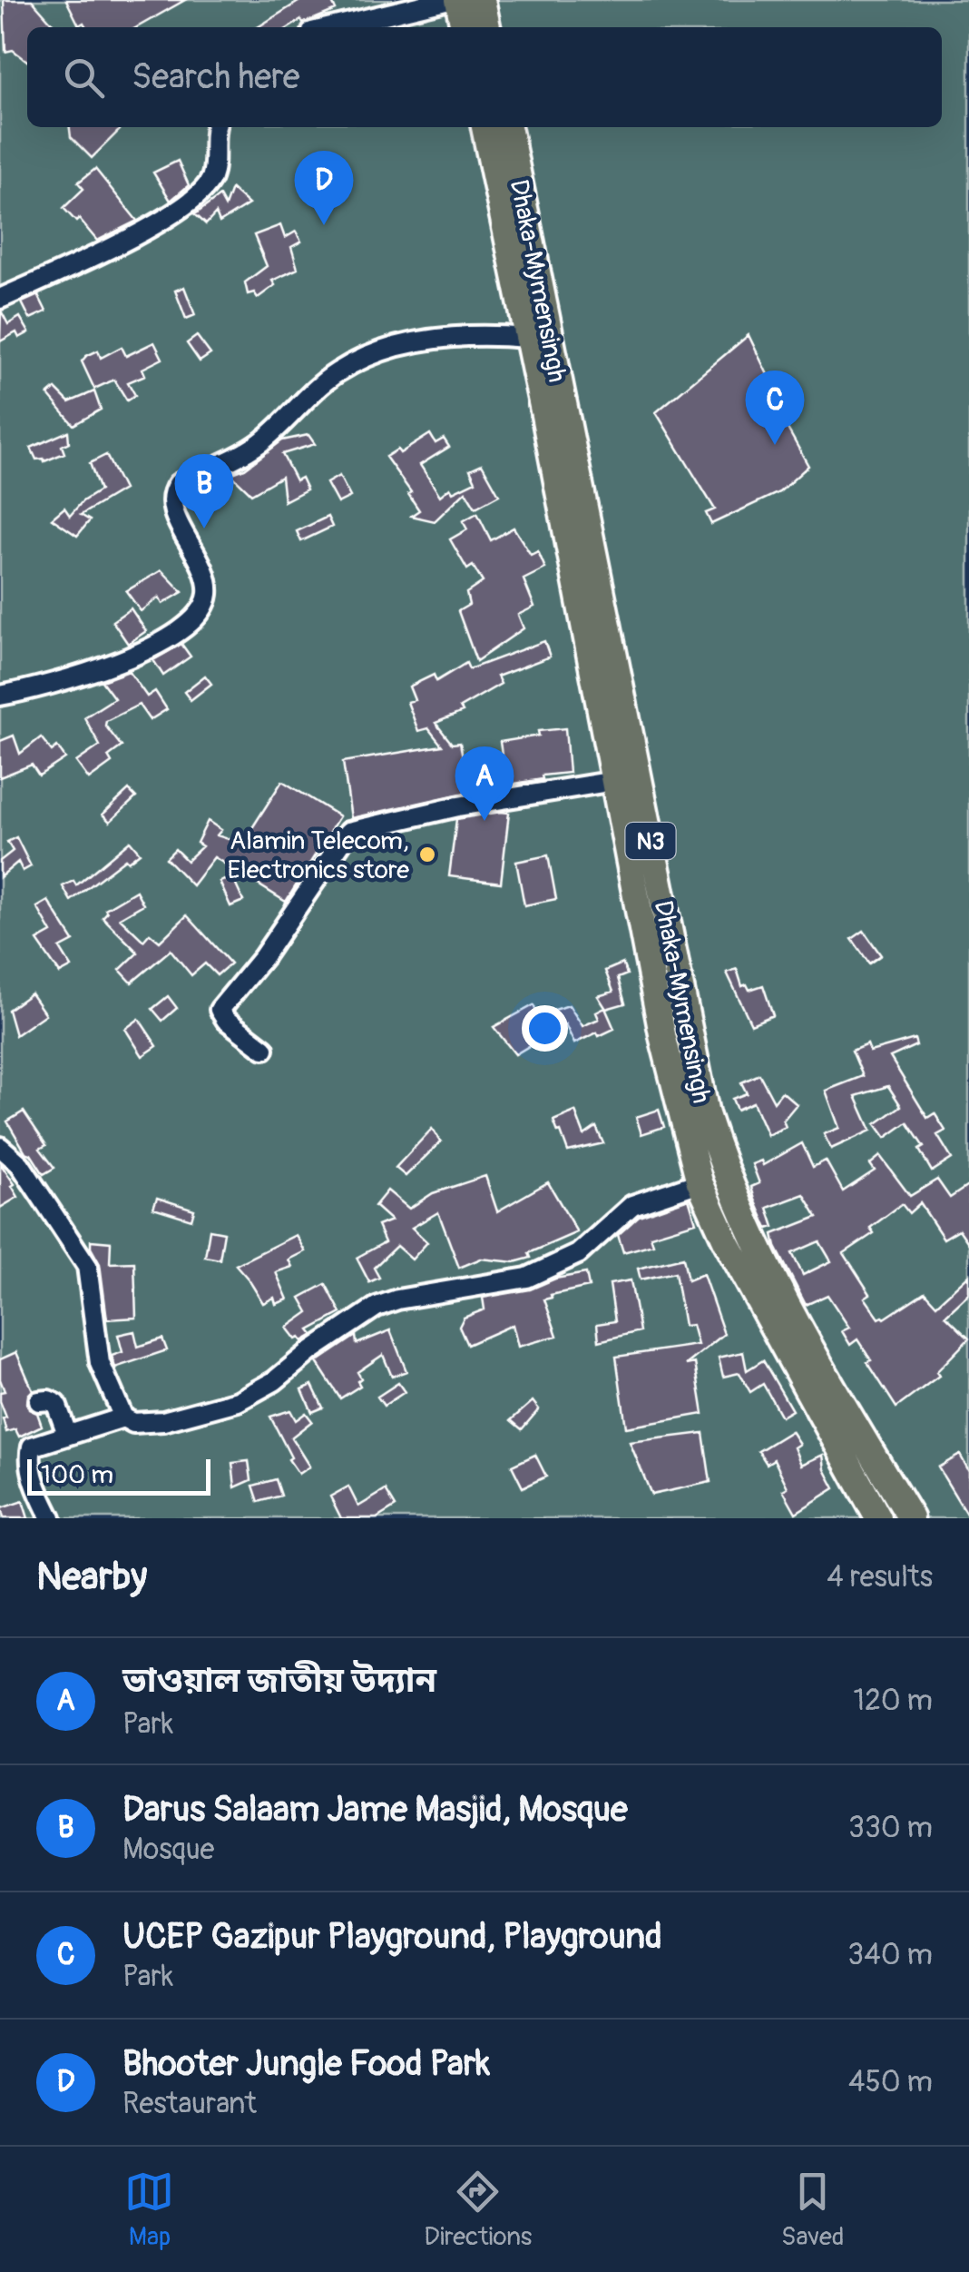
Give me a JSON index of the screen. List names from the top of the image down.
{
  "streets": {
    "highway": ["Dhaka-Mymensingh", "N3"]
  },
  "places": ["Alamin Telecom, Electronics store"],
  "scale_bar": "100 m",
  "page": {
    "search": "Search here",
    "pins": [
      "D",
      "C",
      "B",
      "A"
    ],
    "scale": "100 m",
    "heading": ["Nearby", "4 results"],
    "list": [
      {
        "mark": "A",
        "name": "ভাওয়াল জাতীয় উদ্যান",
        "note": "Park",
        "value": "120 m"
      },
      {
        "mark": "B",
        "name": "Darus Salaam Jame Masjid, Mosque",
        "note": "Mosque",
        "value": "330 m"
      },
      {
        "mark": "C",
        "name": "UCEP Gazipur Playground, Playground",
        "note": "Park",
        "value": "340 m"
      },
      {
        "mark": "D",
        "name": "Bhooter Jungle Food Park",
        "note": "Restaurant",
        "value": "450 m"
      }
    ],
    "nav": ["Map", "Directions", "Saved"]
  }
}
